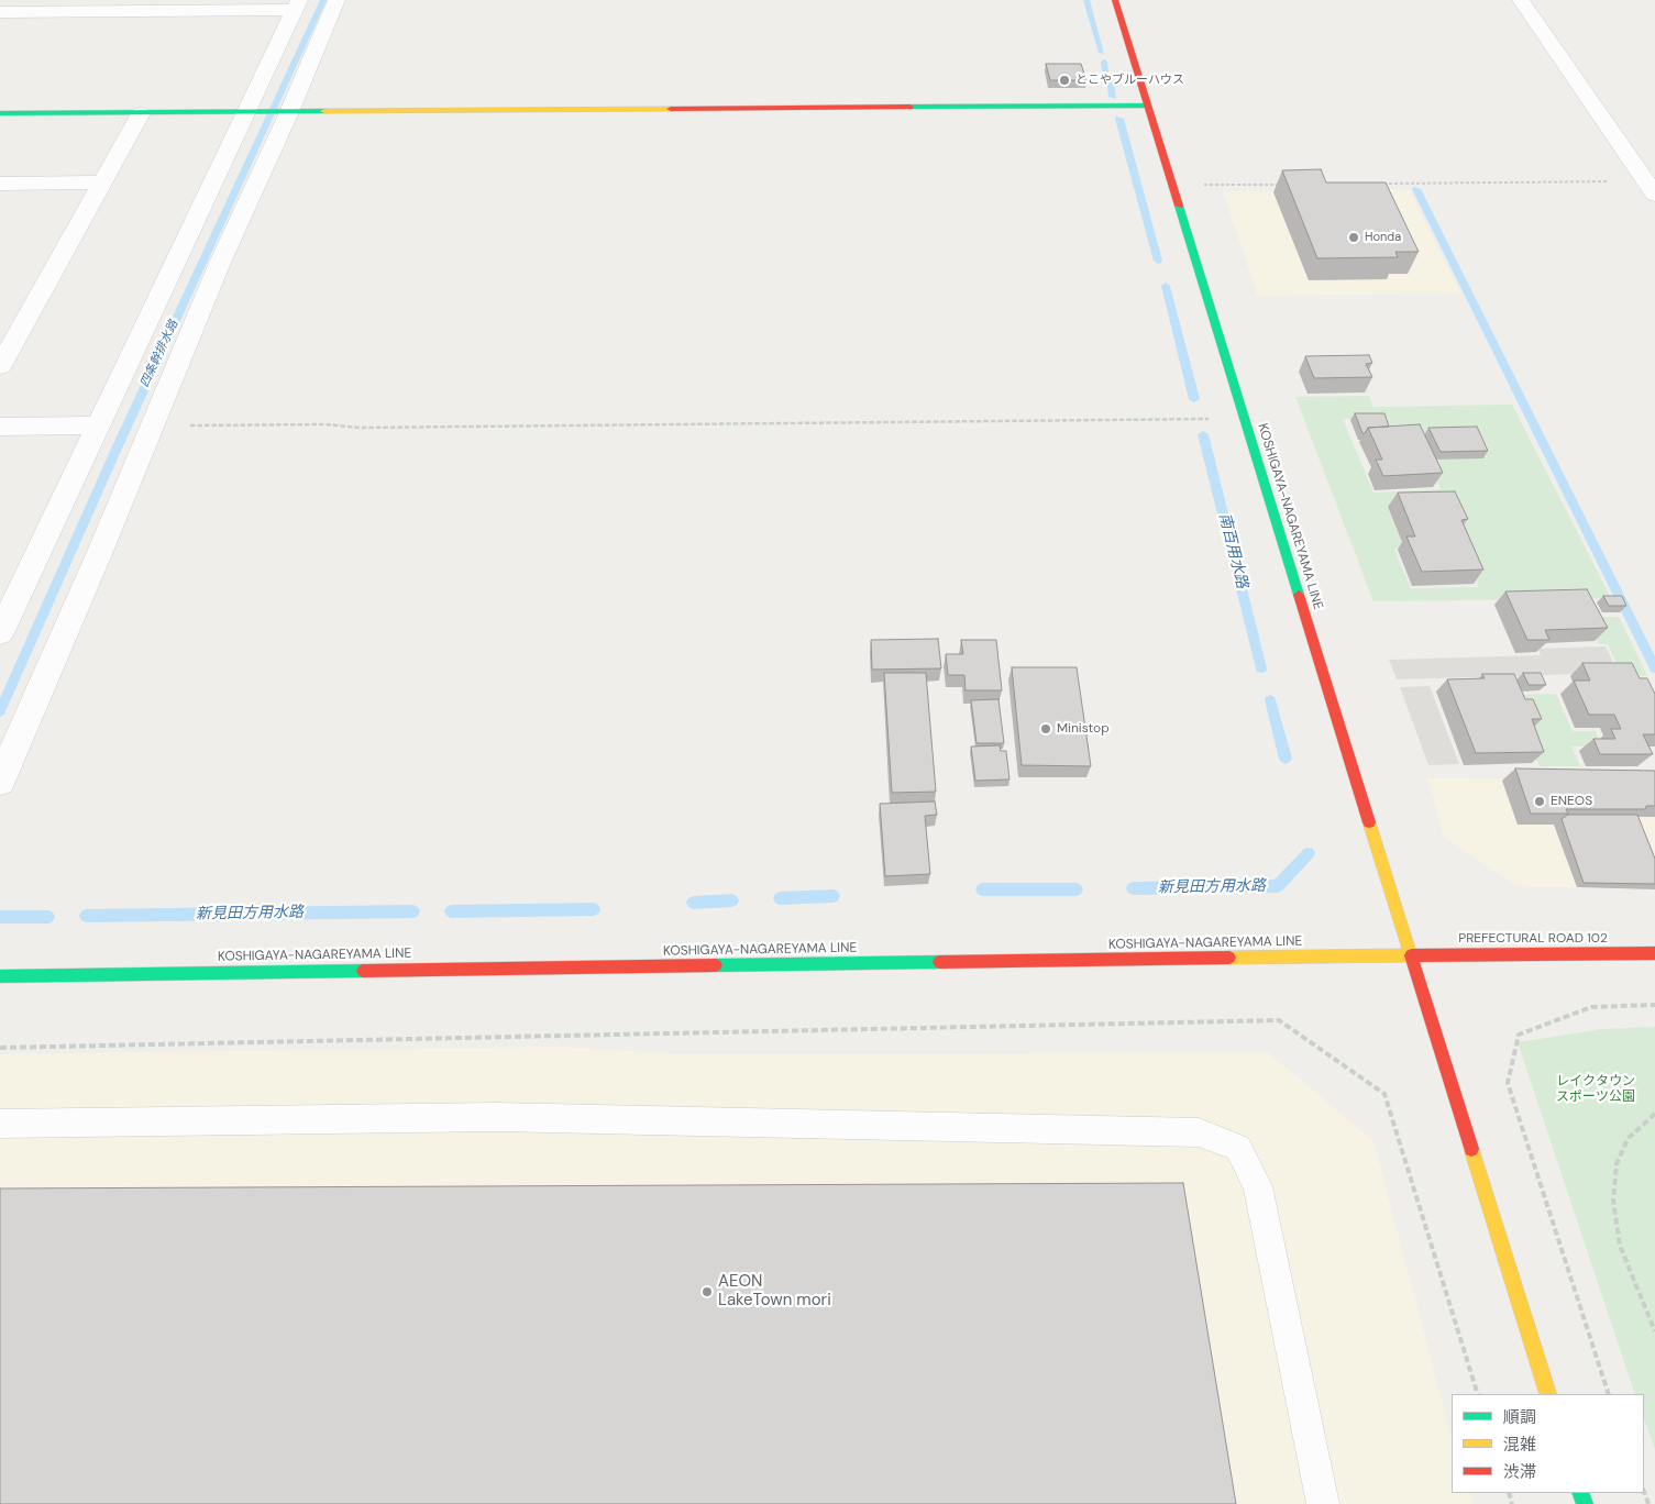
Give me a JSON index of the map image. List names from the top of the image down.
{
  "streets": {
    "main road": ["KOSHIGAYA-NAGAREYAMA LINE", "PREFECTURAL ROAD 102"]
  },
  "crossings": [
    ["KOSHIGAYA-NAGAREYAMA LINE", "PREFECTURAL ROAD 102"]
  ],
  "water": ["四条幹排水路", "南百用水路", "新見田方用水路"],
  "parks": ["レイクタウン スポーツ公園"],
  "places": [
    "とこやブルーハウス",
    "Honda",
    "Ministop",
    "ENEOS",
    "AEON LakeTown mori"
  ],
  "legend": ["順調", "混雑", "渋滞"]
}
